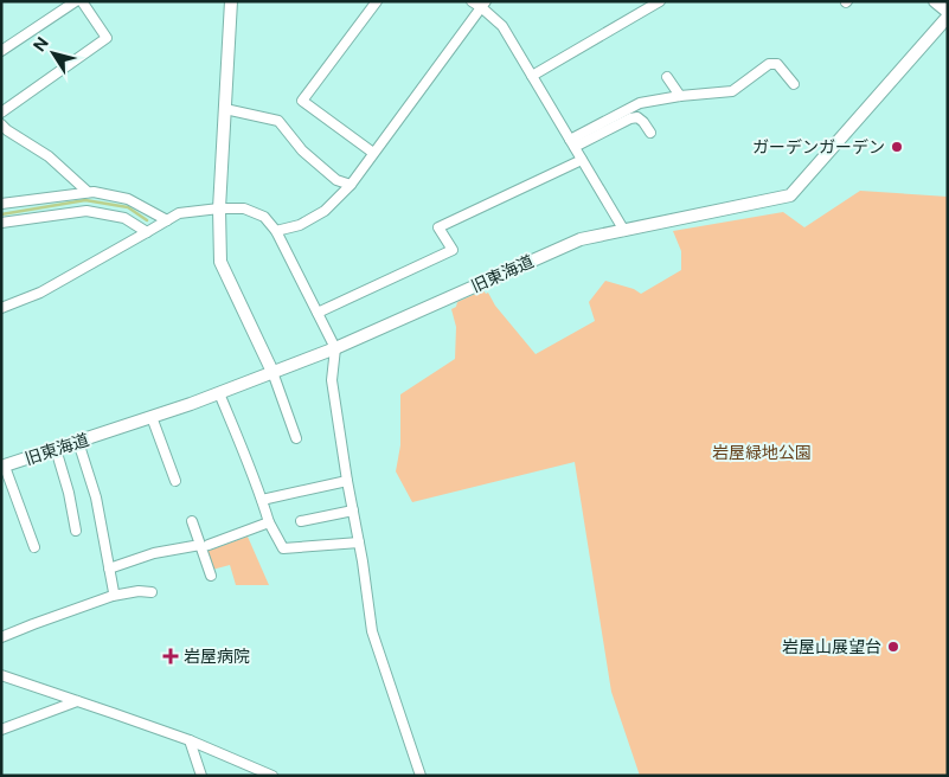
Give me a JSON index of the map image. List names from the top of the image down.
{
  "streets": {
    "street": ["旧東海道"]
  },
  "parks": ["岩屋緑地公園"],
  "places": {
    "other": ["ガーデンガーデン", "岩屋山展望台"],
    "health": ["岩屋病院"]
  },
  "north": "top left"
}
